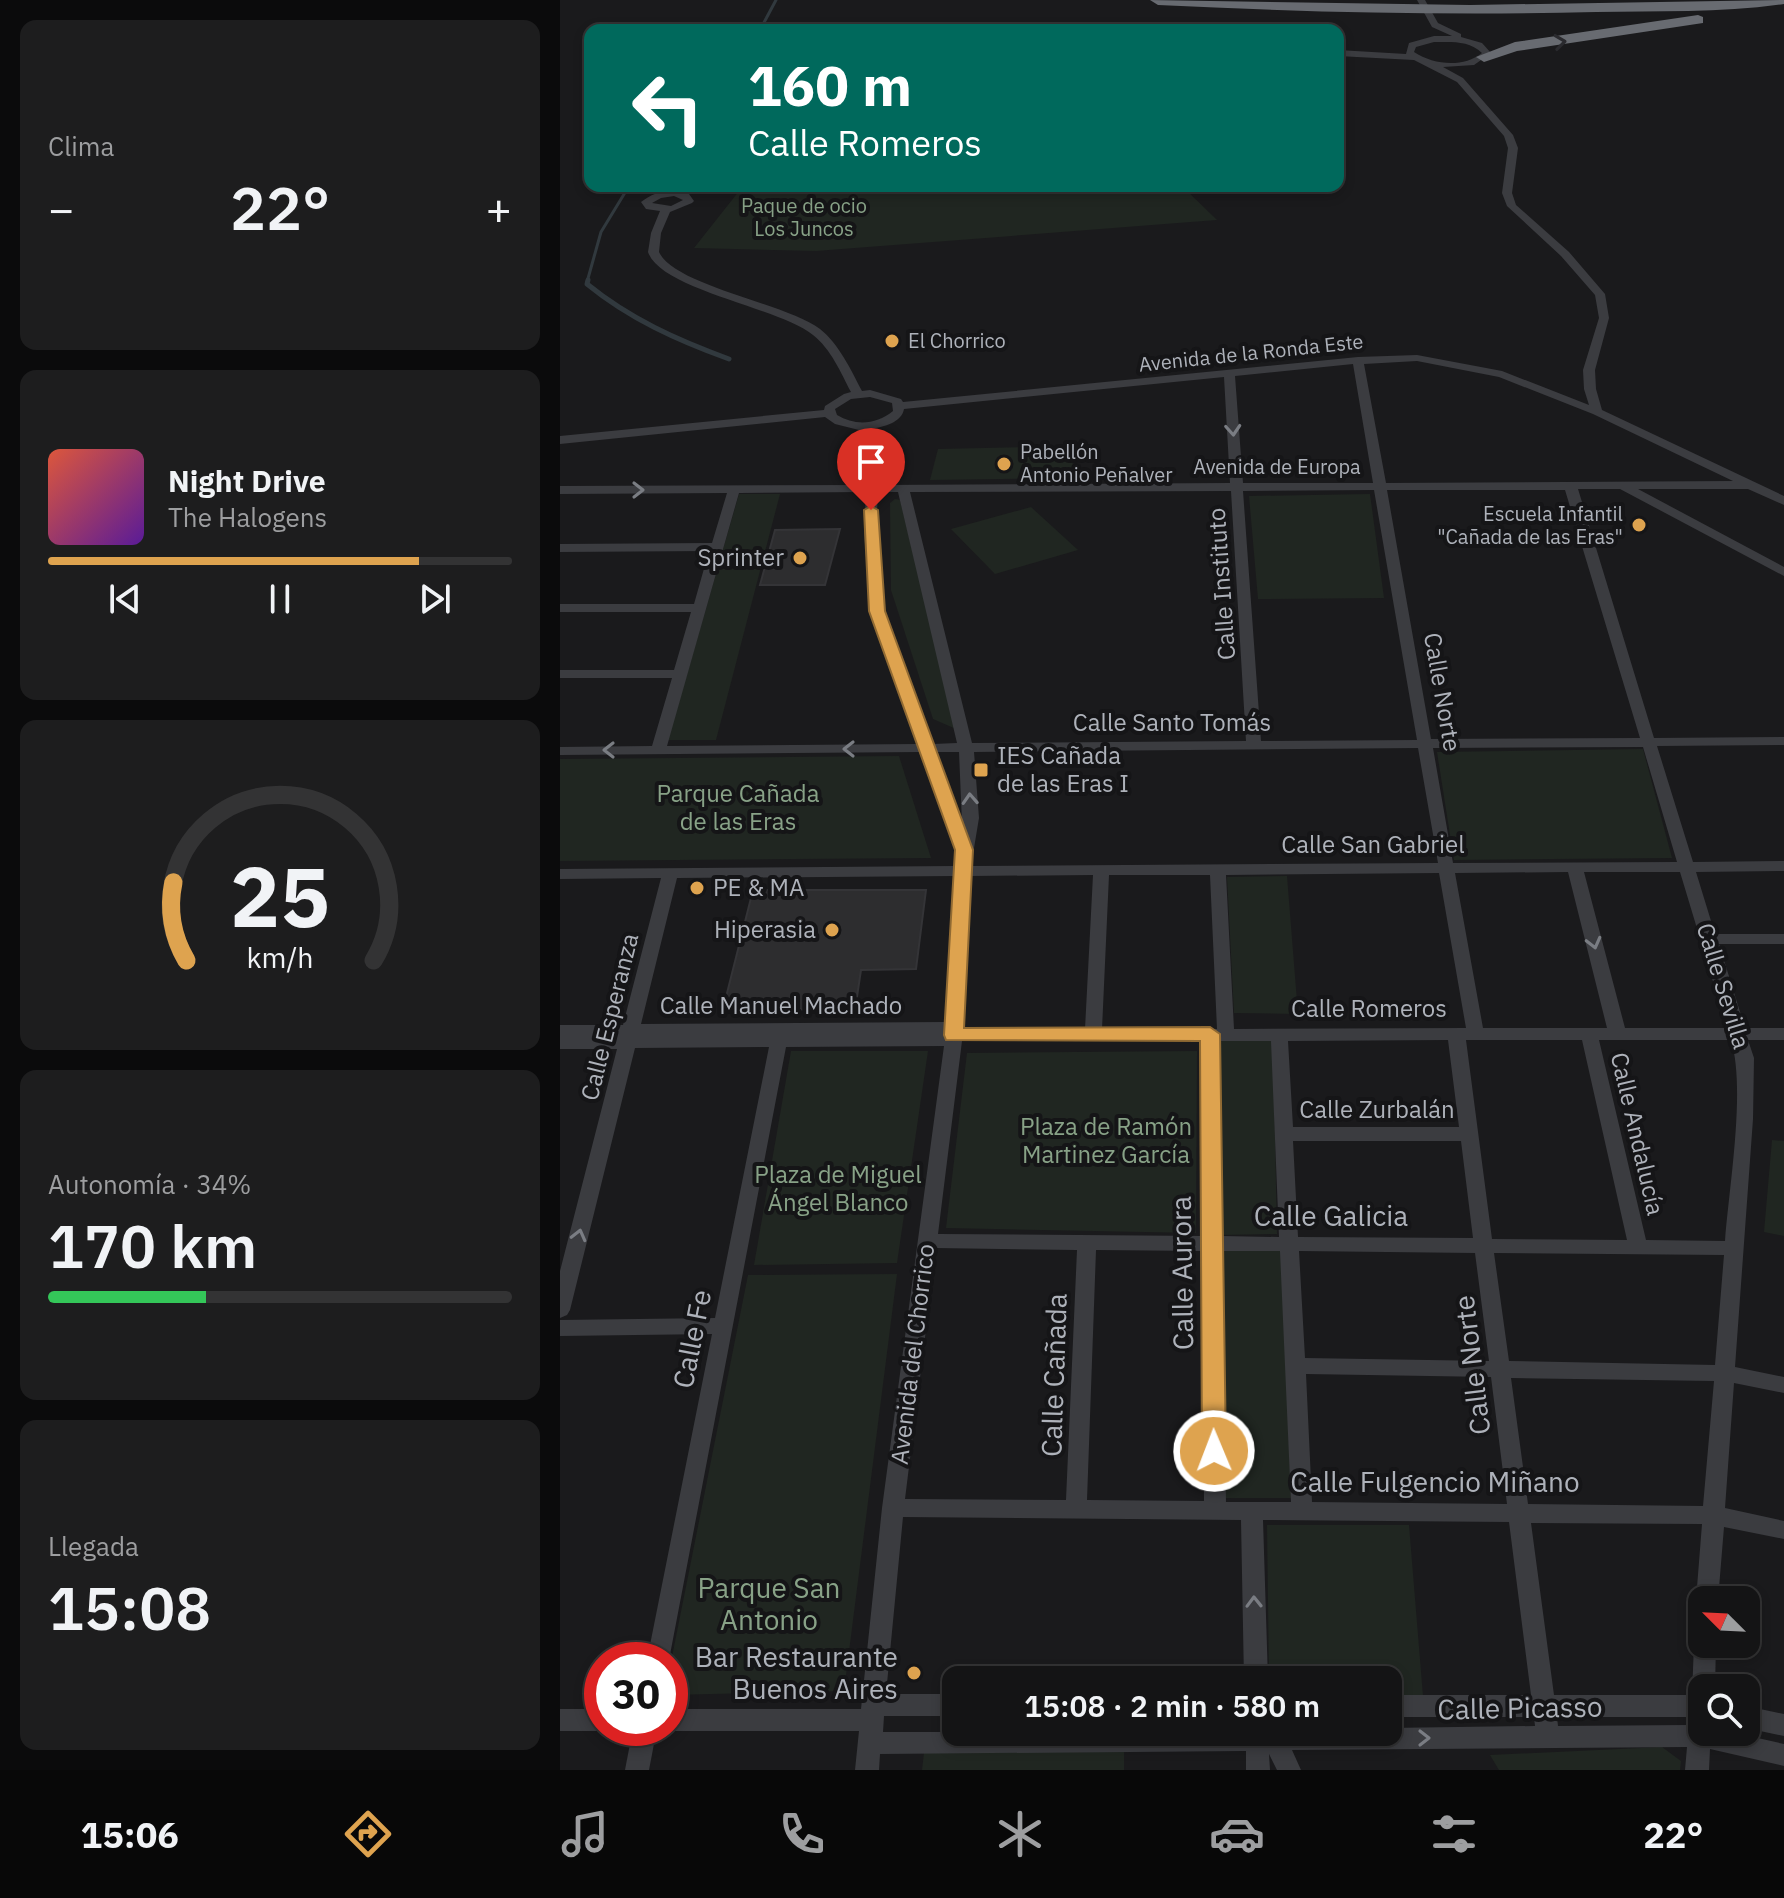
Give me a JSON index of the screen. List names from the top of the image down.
{
  "streets": {
    "street": [
      "Avenida de la Ronda Este",
      "Avenida de Europa",
      "Calle Instituto",
      "Calle Norte",
      "Calle Santo Tomás",
      "Calle San Gabriel",
      "Calle Sevilla",
      "Calle Manuel Machado",
      "Calle Romeros",
      "Calle Esperanza",
      "Calle Zurbalán",
      "Calle Andalucía",
      "Calle Galicia",
      "Calle Aurora",
      "Calle Fe",
      "Avenida del Chorrico",
      "Calle Cañada",
      "Calle Fulgencio Miñano",
      "Calle Picasso"
    ]
  },
  "crossings": [
    ["Avenida de la Ronda Este", "Avenida de Europa"],
    ["Avenida de la Ronda Este", "Calle Instituto"],
    ["Avenida de la Ronda Este", "Calle Norte"],
    ["Avenida de Europa", "Calle Instituto"],
    ["Avenida de Europa", "Calle Norte"],
    ["Avenida de Europa", "Calle Sevilla"],
    ["Avenida de Europa", "Avenida del Chorrico"],
    ["Calle Instituto", "Calle Santo Tomás"],
    ["Calle Norte", "Calle Santo Tomás"],
    ["Calle Norte", "Calle San Gabriel"],
    ["Calle Norte", "Calle Romeros"],
    ["Calle Norte", "Calle Zurbalán"],
    ["Calle Norte", "Calle Galicia"],
    ["Calle Norte", "Calle Fulgencio Miñano"],
    ["Calle Norte", "Calle Picasso"],
    ["Calle Santo Tomás", "Calle Sevilla"],
    ["Calle Santo Tomás", "Avenida del Chorrico"],
    ["Calle San Gabriel", "Calle Sevilla"],
    ["Calle San Gabriel", "Calle Esperanza"],
    ["Calle San Gabriel", "Calle Aurora"],
    ["Calle San Gabriel", "Avenida del Chorrico"],
    ["Calle Sevilla", "Calle Romeros"],
    ["Calle Sevilla", "Calle Galicia"],
    ["Calle Sevilla", "Calle Fulgencio Miñano"],
    ["Calle Manuel Machado", "Calle Romeros"],
    ["Calle Manuel Machado", "Calle Esperanza"],
    ["Calle Manuel Machado", "Calle Fe"],
    ["Calle Manuel Machado", "Avenida del Chorrico"],
    ["Calle Romeros", "Calle Andalucía"],
    ["Calle Romeros", "Calle Aurora"],
    ["Calle Romeros", "Avenida del Chorrico"],
    ["Calle Andalucía", "Calle Galicia"],
    ["Calle Galicia", "Calle Aurora"],
    ["Calle Galicia", "Avenida del Chorrico"],
    ["Calle Galicia", "Calle Cañada"],
    ["Calle Aurora", "Calle Fulgencio Miñano"],
    ["Avenida del Chorrico", "Calle Fulgencio Miñano"],
    ["Avenida del Chorrico", "Calle Picasso"],
    ["Calle Cañada", "Calle Fulgencio Miñano"]
  ],
  "one_way": ["Calle Esperanza"],
  "parks": [
    "Paque de ocio Los Juncos",
    "Parque Cañada de las Eras",
    "Plaza de Ramón Martinez García",
    "Plaza de Miguel Ángel Blanco",
    "Parque San Antonio"
  ],
  "places": {
    "other": [
      "El Chorrico",
      "Pabellón Antonio Peñalver",
      "Escuela Infantil \"Cañada de las Eras\"",
      "Sprinter",
      "PE & MA",
      "Hiperasia",
      "Bar Restaurante Buenos Aires"
    ],
    "transit": ["IES Cañada de las Eras I"]
  },
  "north": "top left",
  "page": {
    "tile": [
      "Clima",
      ["Autonomía · 34%", "170 km"],
      ["Llegada", "15:08"]
    ],
    "turn": ["160 m", "Calle Romeros"],
    "heat": ["−", "22°", "+"],
    "song": ["Night Drive", "The Halogens"],
    "limit": "30",
    "trip": "15:08 · 2 min · 580 m",
    "tabs": ["15:06", "22°"],
    "gauge": ["25", "km/h"]
  }
}
